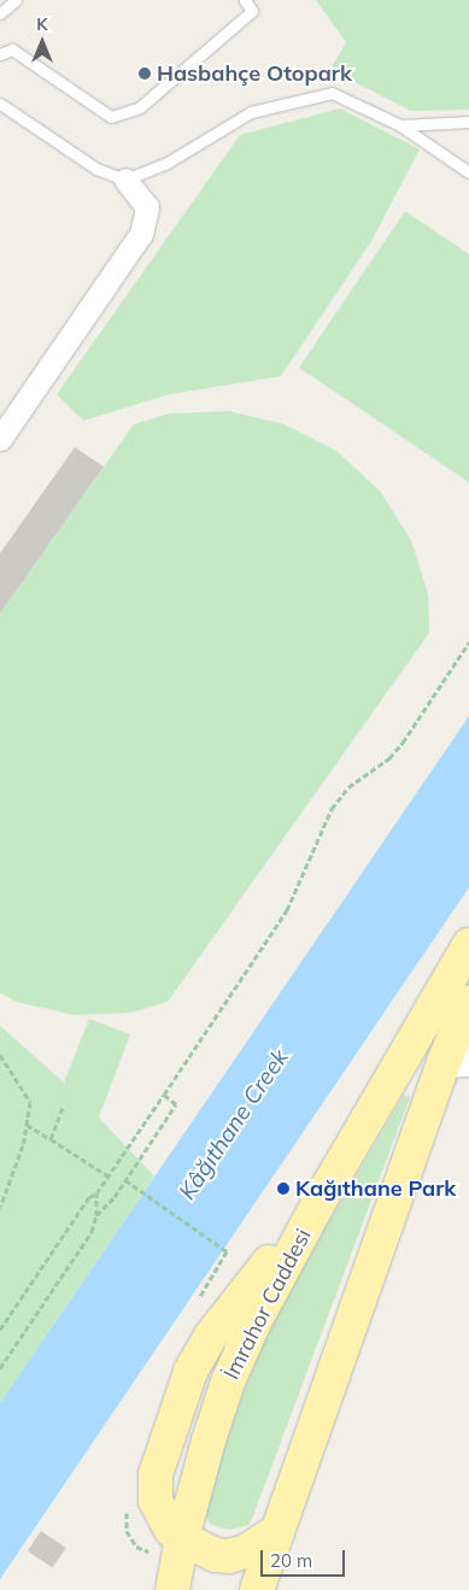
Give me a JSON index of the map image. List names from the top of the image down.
{
  "streets": {
    "main road": ["İmrahor Caddesi"]
  },
  "water": ["Kâğıthane Creek"],
  "places": ["Hasbahçe Otopark", "Kağıthane Park"],
  "scale_bar": "20 m",
  "north": "top"
}
